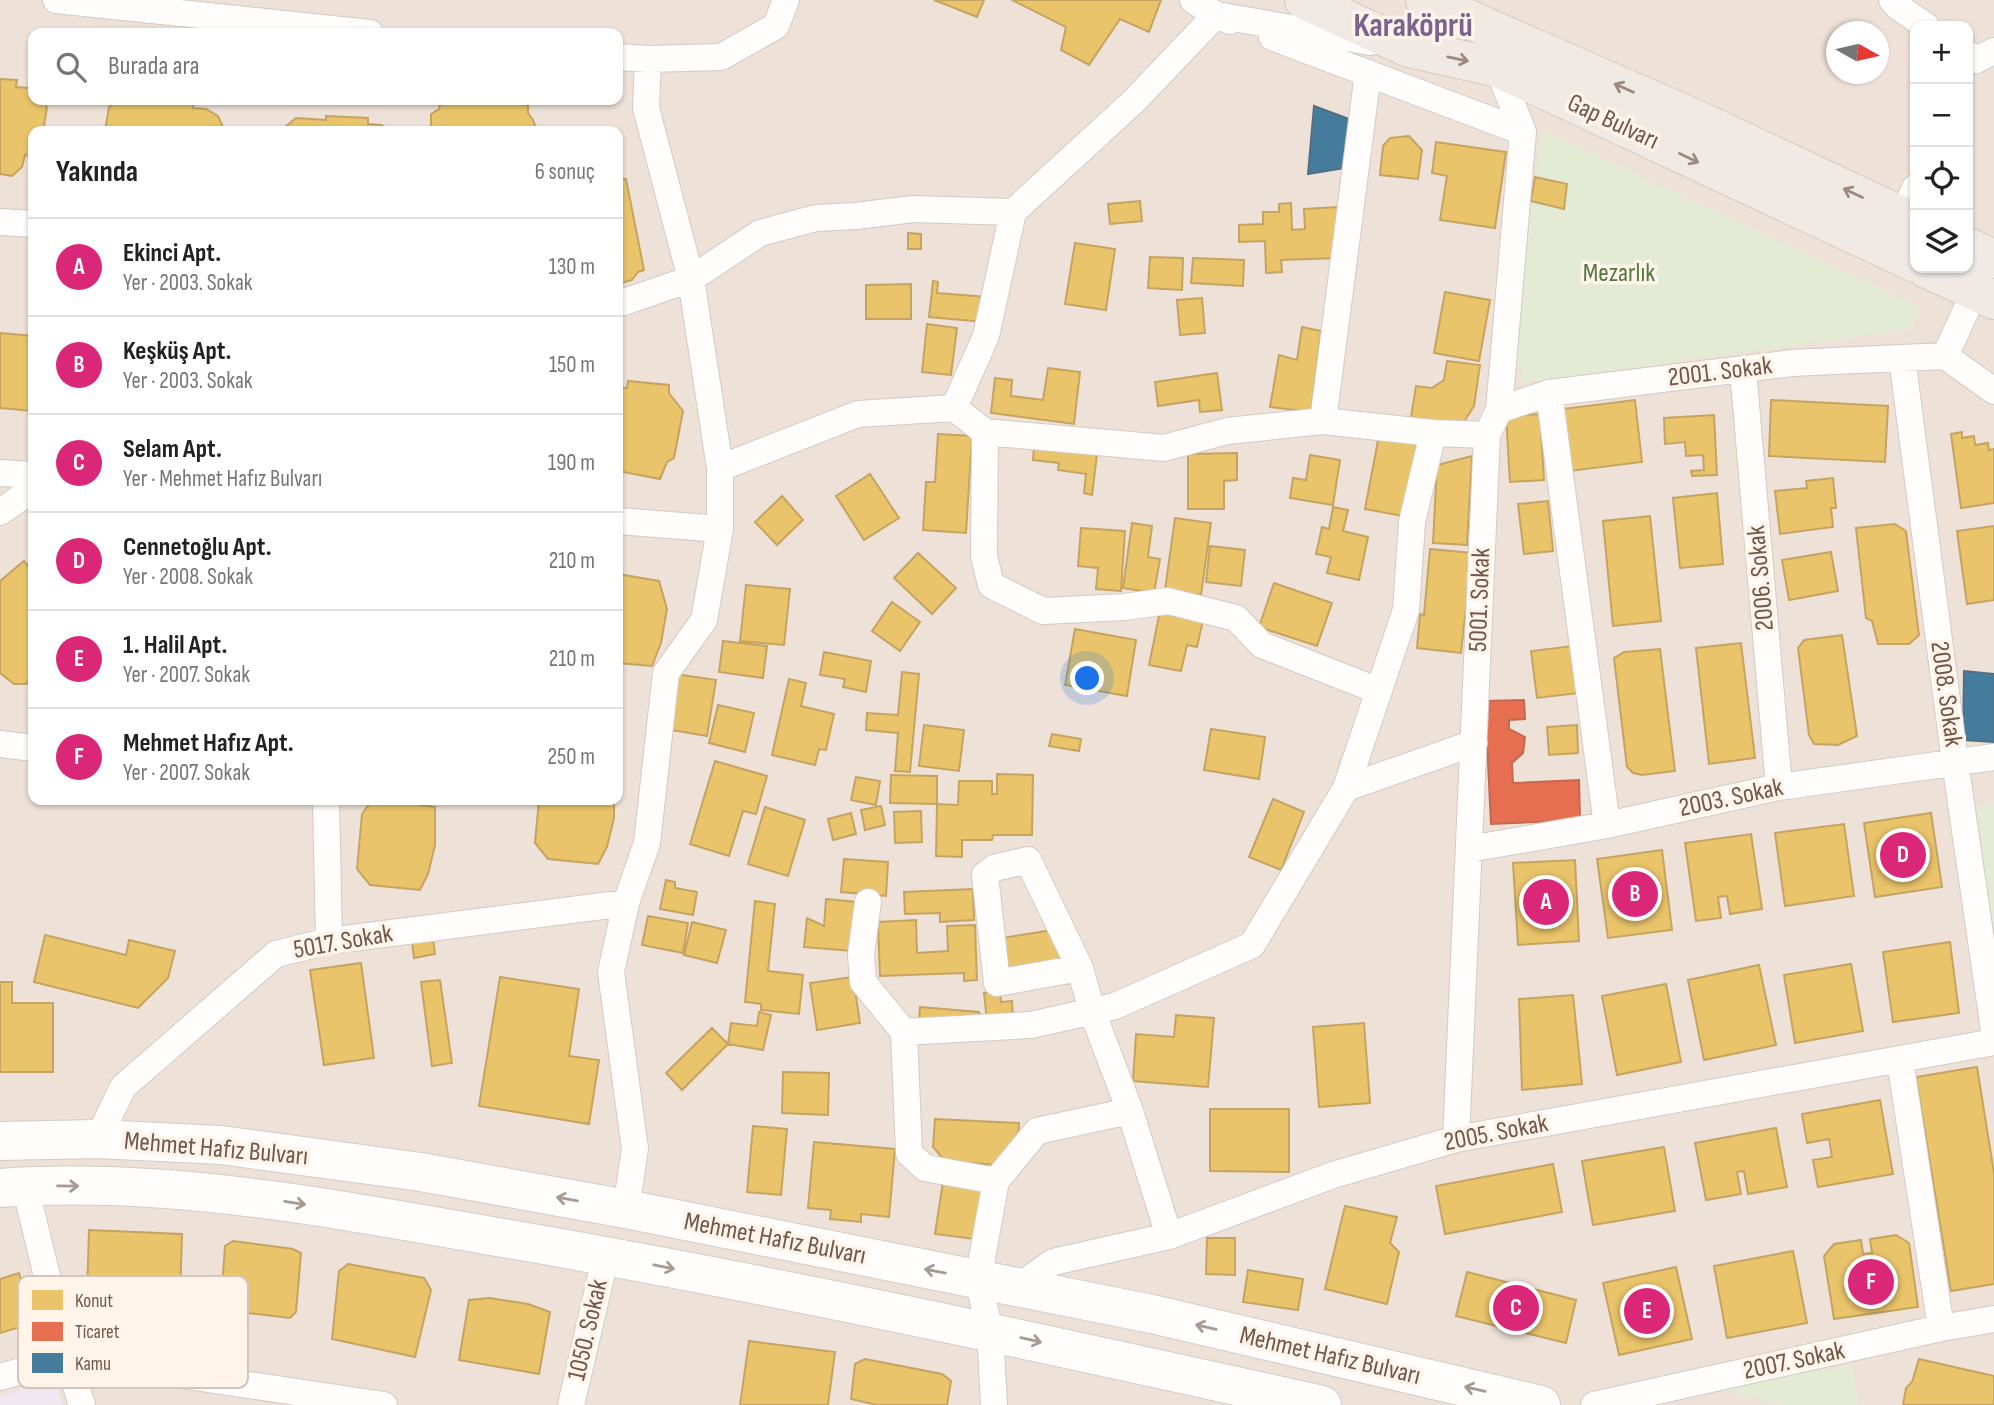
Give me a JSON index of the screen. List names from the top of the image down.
{
  "streets": {
    "highway": ["Gap Bulvarı"],
    "main road": ["Mehmet Hafız Bulvarı"],
    "street": [
      "2001. Sokak",
      "2006. Sokak",
      "5001. Sokak",
      "2008. Sokak",
      "2003. Sokak",
      "5017. Sokak",
      "2005. Sokak",
      "1050. Sokak",
      "2007. Sokak"
    ]
  },
  "crossings": [
    ["Gap Bulvarı", "5001. Sokak"],
    ["2001. Sokak", "2006. Sokak"],
    ["2001. Sokak", "5001. Sokak"],
    ["2001. Sokak", "2008. Sokak"],
    ["2006. Sokak", "2003. Sokak"],
    ["5001. Sokak", "2003. Sokak"],
    ["5001. Sokak", "2005. Sokak"],
    ["2008. Sokak", "2003. Sokak"],
    ["5017. Sokak", "Mehmet Hafız Bulvarı"],
    ["2005. Sokak", "Mehmet Hafız Bulvarı"],
    ["Mehmet Hafız Bulvarı", "1050. Sokak"]
  ],
  "districts": ["Karaköprü"],
  "parks": ["Mezarlık"],
  "legend": ["Konut", "Ticaret", "Kamu"],
  "north": "right",
  "page": {
    "map_buttons": ["+", "−"],
    "search": "Burada ara",
    "heading": ["Yakında", "6 sonuç"],
    "list": [
      {
        "mark": "A",
        "name": "Ekinci Apt.",
        "note": "Yer · 2003. Sokak",
        "value": "130 m"
      },
      {
        "mark": "B",
        "name": "Keşküş Apt.",
        "note": "Yer · 2003. Sokak",
        "value": "150 m"
      },
      {
        "mark": "C",
        "name": "Selam Apt.",
        "note": "Yer · Mehmet Hafız Bulvarı",
        "value": "190 m"
      },
      {
        "mark": "D",
        "name": "Cennetoğlu Apt.",
        "note": "Yer · 2008. Sokak",
        "value": "210 m"
      },
      {
        "mark": "E",
        "name": "1. Halil Apt.",
        "note": "Yer · 2007. Sokak",
        "value": "210 m"
      },
      {
        "mark": "F",
        "name": "Mehmet Hafız Apt.",
        "note": "Yer · 2007. Sokak",
        "value": "250 m"
      }
    ],
    "pins": [
      "D",
      "B",
      "A",
      "F",
      "C",
      "E"
    ]
  }
}
